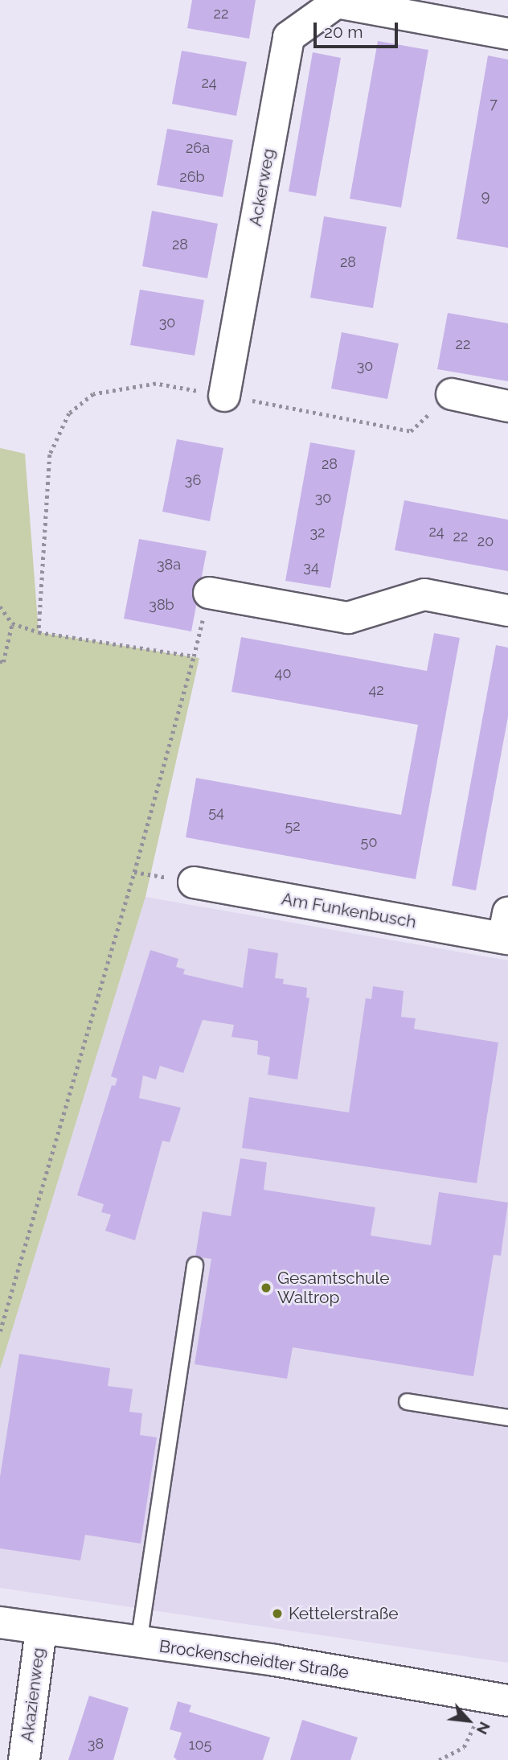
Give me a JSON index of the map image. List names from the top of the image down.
{
  "streets": {
    "street": [
      "Ackerweg",
      "Am Funkenbusch",
      "Brockenscheidter Straße",
      "Akazienweg"
    ]
  },
  "crossings": [
    ["Brockenscheidter Straße", "Akazienweg"]
  ],
  "places": ["Gesamtschule Waltrop", "Kettelerstraße"],
  "house_numbers": [
    "22",
    "24",
    "7",
    "26a",
    "26b",
    "9",
    "28",
    "28",
    "30",
    "22",
    "30",
    "28",
    "36",
    "30",
    "24",
    "32",
    "22",
    "20",
    "38a",
    "34",
    "38b",
    "40",
    "42",
    "54",
    "52",
    "50",
    "38",
    "105"
  ],
  "scale_bar": "20 m",
  "north": "bottom right"
}
